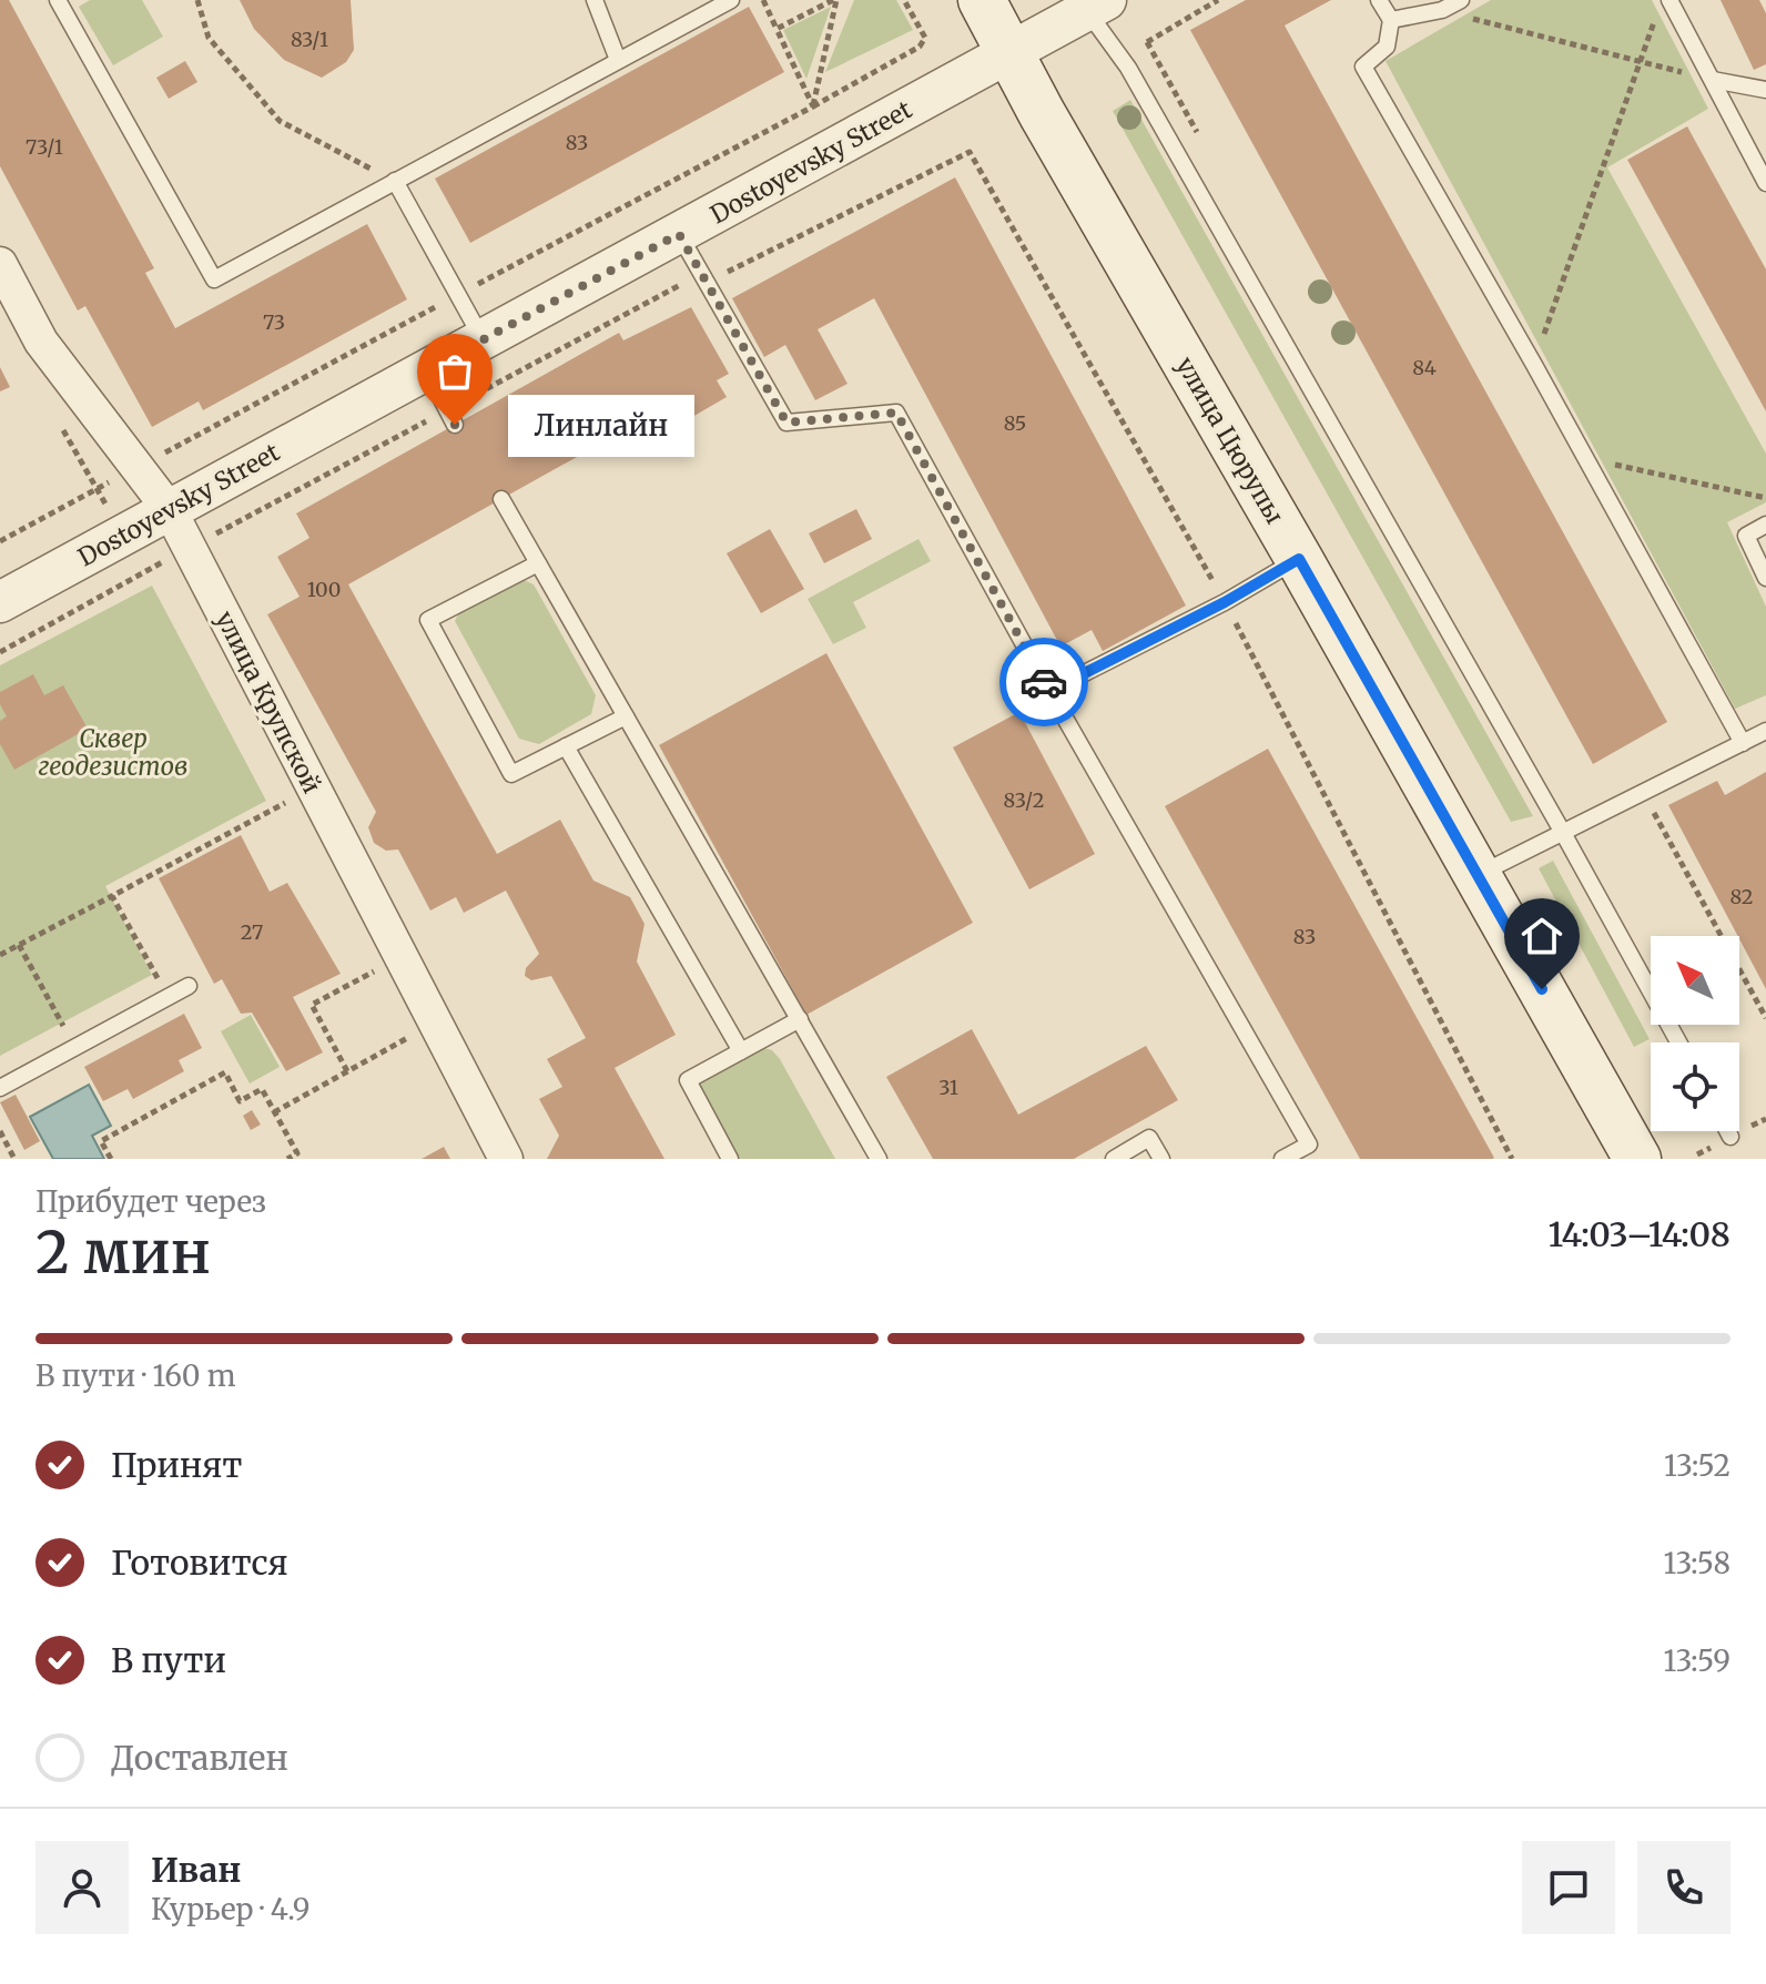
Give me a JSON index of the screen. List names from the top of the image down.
{
  "streets": {
    "main road": ["улица Цюрупы"],
    "street": ["Dostoyevsky Street", "улица Крупской"]
  },
  "crossings": [
    ["Dostoyevsky Street", "улица Цюрупы"],
    ["Dostoyevsky Street", "улица Крупской"]
  ],
  "parks": ["Сквер геодезистов"],
  "places": ["Линлайн"],
  "house_numbers": [
    "83/1",
    "83",
    "73/1",
    "73",
    "84",
    "85",
    "100",
    "83/2",
    "82",
    "27",
    "83",
    "31"
  ],
  "north": "top left",
  "page": {
    "bubble": "Линлайн",
    "heading": ["2 мин", "Прибудет через", "14:03–14:08"],
    "panel": ["Иван", "Курьер · 4.9"],
    "bar": "В пути · 160 m",
    "list": [
      ["Принят", "13:52"],
      ["Готовится", "13:58"],
      ["В пути", "13:59"],
      "Доставлен"
    ]
  }
}
